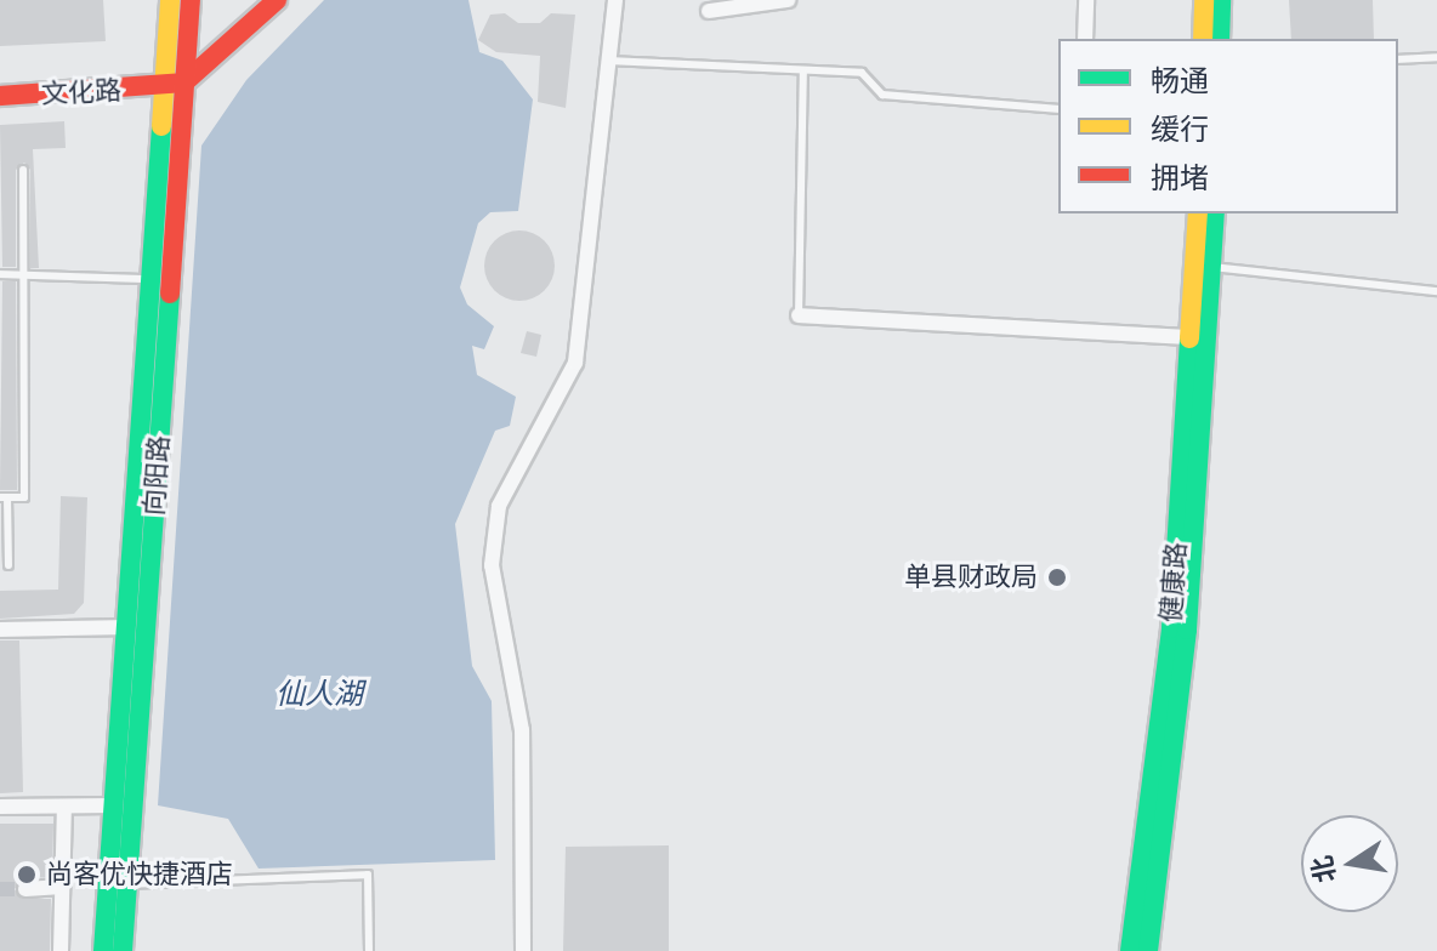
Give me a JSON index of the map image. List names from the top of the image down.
{
  "streets": {
    "main road": ["文化路", "向阳路", "健康路"]
  },
  "crossings": [
    ["文化路", "向阳路"]
  ],
  "water": ["仙人湖"],
  "places": ["单县财政局", "尚客优快捷酒店"],
  "legend": ["畅通", "缓行", "拥堵"],
  "north": "left"
}
